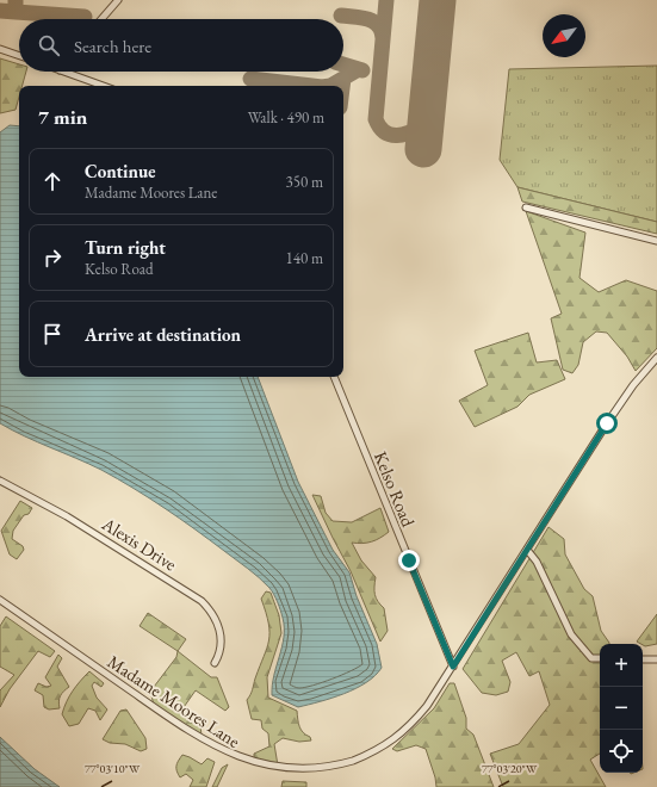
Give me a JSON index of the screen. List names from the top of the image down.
{
  "streets": {
    "street": ["Kelso Road", "Alexis Drive", "Madame Moores Lane"]
  },
  "crossings": [
    ["Kelso Road", "Madame Moores Lane"]
  ],
  "north": "bottom left",
  "page": {
    "search": "Search here",
    "heading": ["7 min", "Walk · 490 m"],
    "list": [
      ["Continue", "Madame Moores Lane", "350 m"],
      ["Turn right", "Kelso Road", "140 m"],
      "Arrive at destination"
    ],
    "map_buttons": ["+", "−"]
  },
  "coordinates": ["77°03'10\"W", "77°03'20\"W"]
}
